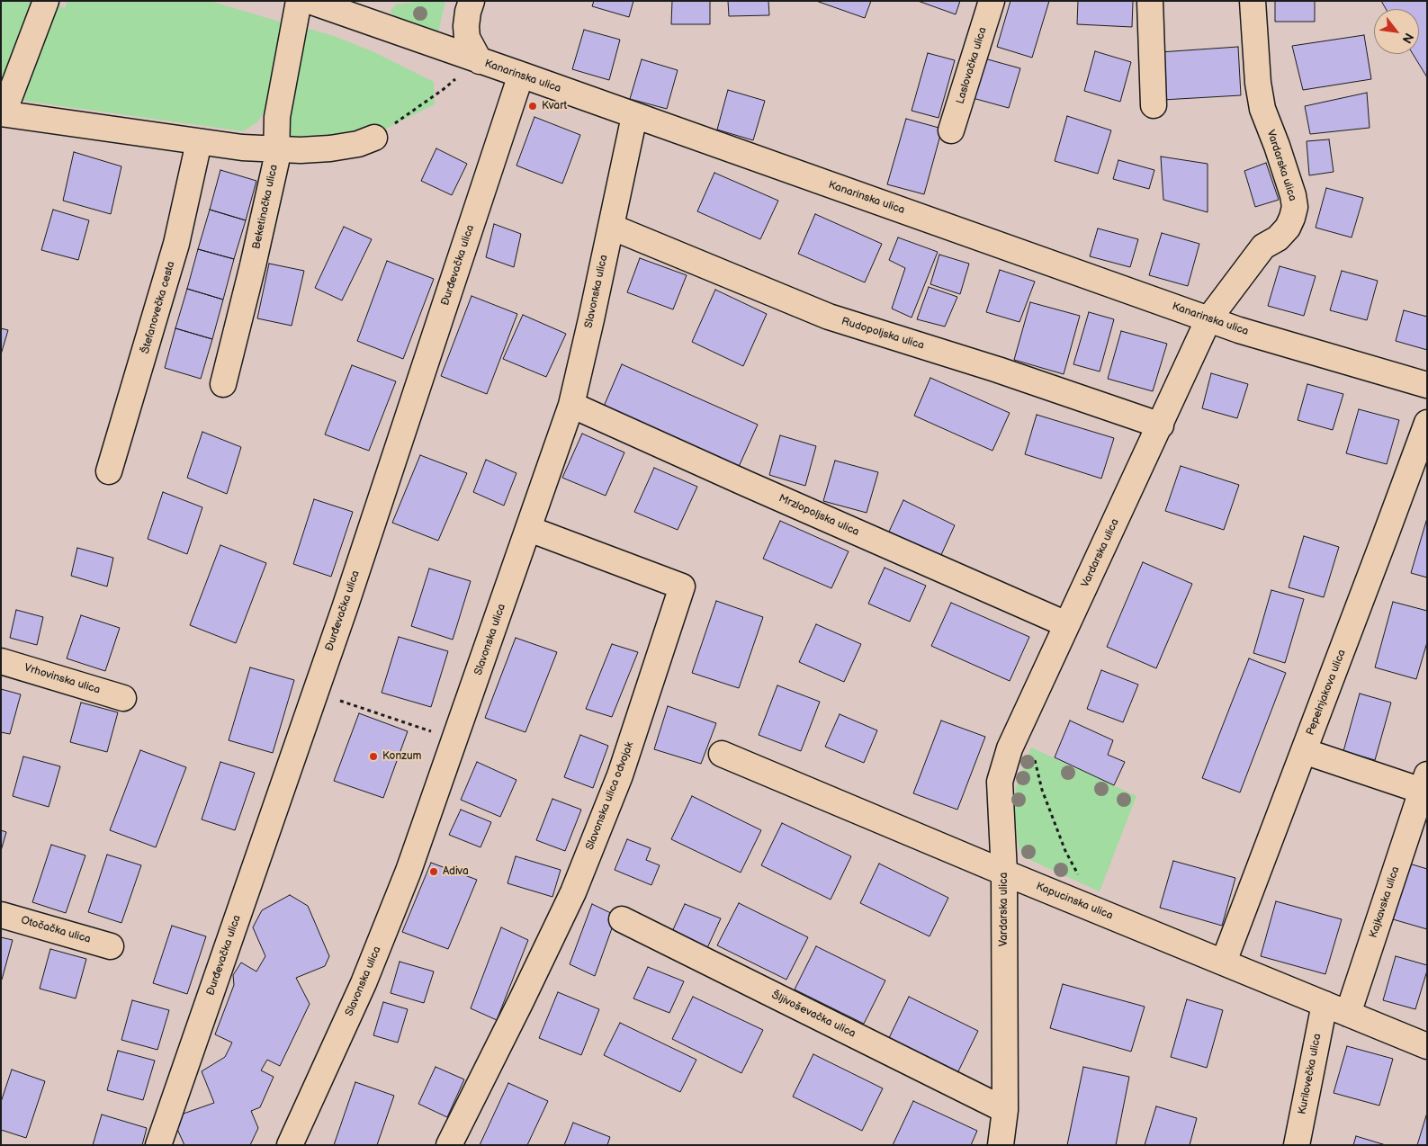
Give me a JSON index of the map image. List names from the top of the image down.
{
  "streets": {
    "street": [
      "Laslovačka ulica",
      "Kanarinska ulica",
      "Vardarska ulica",
      "Beketinačka ulica",
      "Đurđevačka ulica",
      "Slavonska ulica",
      "Štefanovečka cesta",
      "Rudopoljska ulica",
      "Mrzlopoljska ulica",
      "Vrhovinska ulica",
      "Pepelnjakova ulica",
      "Slavonska ulica odvojak",
      "Kapucinska ulica",
      "Kajkavska ulica",
      "Otočačka ulica",
      "Šljivoševačka ulica",
      "Kurilovečka ulica"
    ]
  },
  "crossings": [
    ["Kanarinska ulica", "Vardarska ulica"],
    ["Kanarinska ulica", "Đurđevačka ulica"],
    ["Kanarinska ulica", "Slavonska ulica"],
    ["Vardarska ulica", "Rudopoljska ulica"],
    ["Vardarska ulica", "Mrzlopoljska ulica"],
    ["Vardarska ulica", "Kapucinska ulica"],
    ["Vardarska ulica", "Šljivoševačka ulica"],
    ["Slavonska ulica", "Rudopoljska ulica"],
    ["Slavonska ulica", "Mrzlopoljska ulica"],
    ["Slavonska ulica", "Slavonska ulica odvojak"],
    ["Pepelnjakova ulica", "Kapucinska ulica"],
    ["Pepelnjakova ulica", "Kajkavska ulica"],
    ["Kapucinska ulica", "Kajkavska ulica"],
    ["Kapucinska ulica", "Kurilovečka ulica"]
  ],
  "places": ["Kvart", "Konzum", "Adiva"],
  "north": "bottom right"
}
